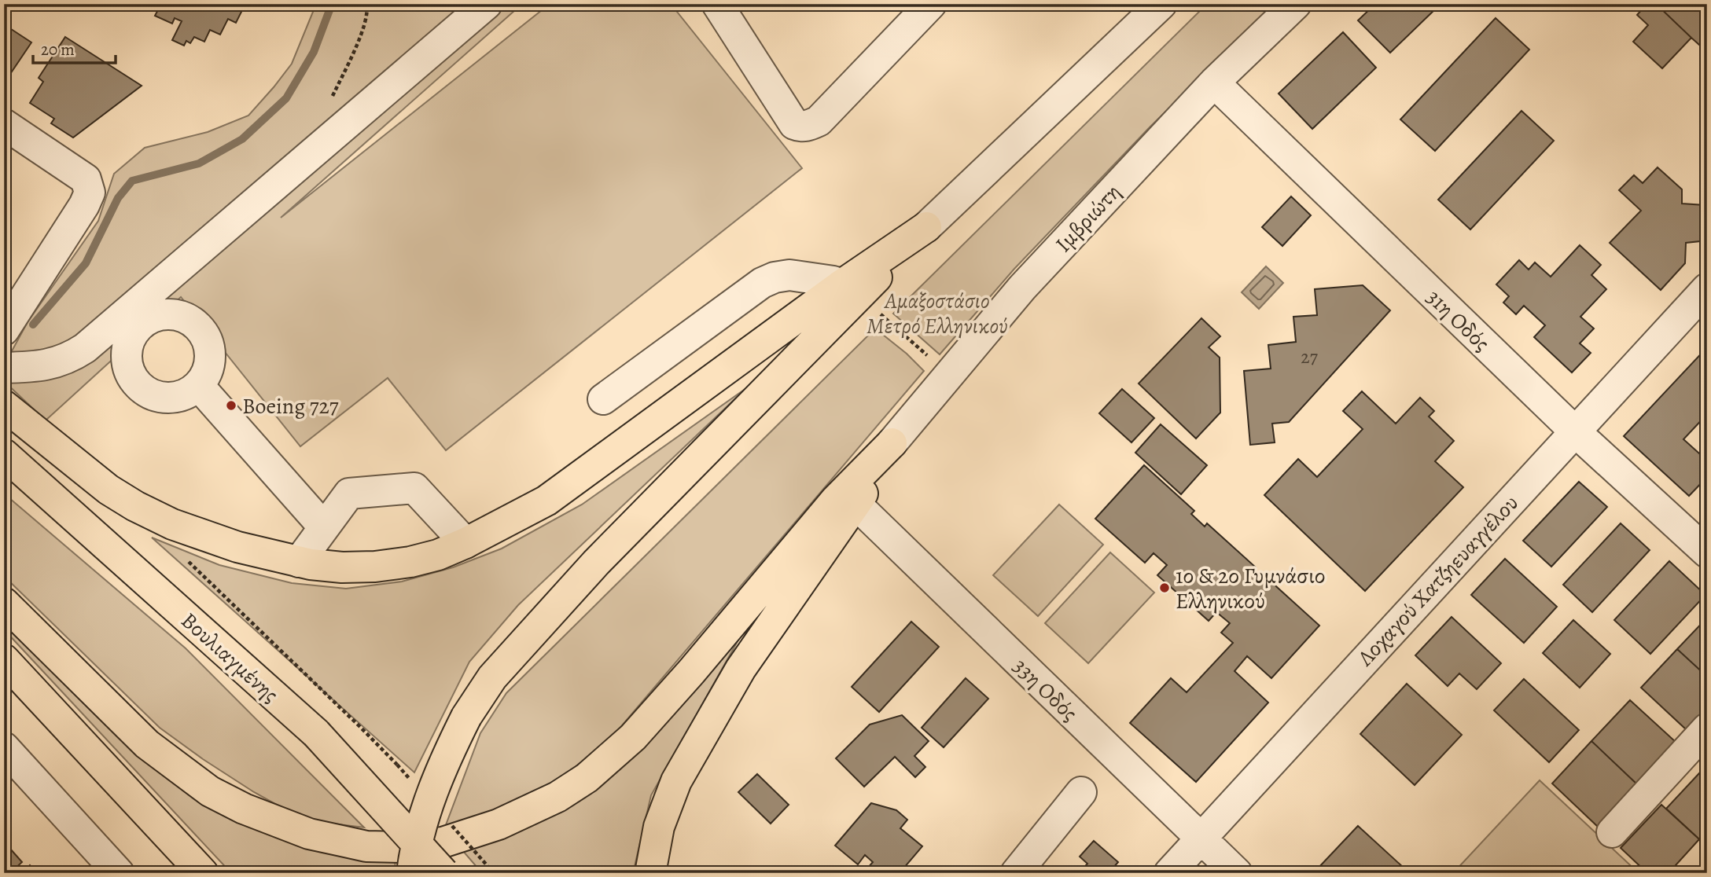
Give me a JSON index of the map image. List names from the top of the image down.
{
  "streets": {
    "main road": ["Βουλιαγμένης"],
    "street": [
      "Ιμβριώτη",
      "31η Οδός",
      "Λοχαγού Χατζηευαγγέλου",
      "33η Οδός"
    ]
  },
  "crossings": [
    ["Ιμβριώτη", "31η Οδός"],
    ["31η Οδός", "Λοχαγού Χατζηευαγγέλου"],
    ["Λοχαγού Χατζηευαγγέλου", "33η Οδός"]
  ],
  "parks": ["Αμαξοστάσιο Μετρό Ελληνικού"],
  "places": ["Boeing 727", "1ο & 2ο Γυμνάσιο Ελληνικού"],
  "house_numbers": ["27"],
  "scale_bar": "20 m"
}
